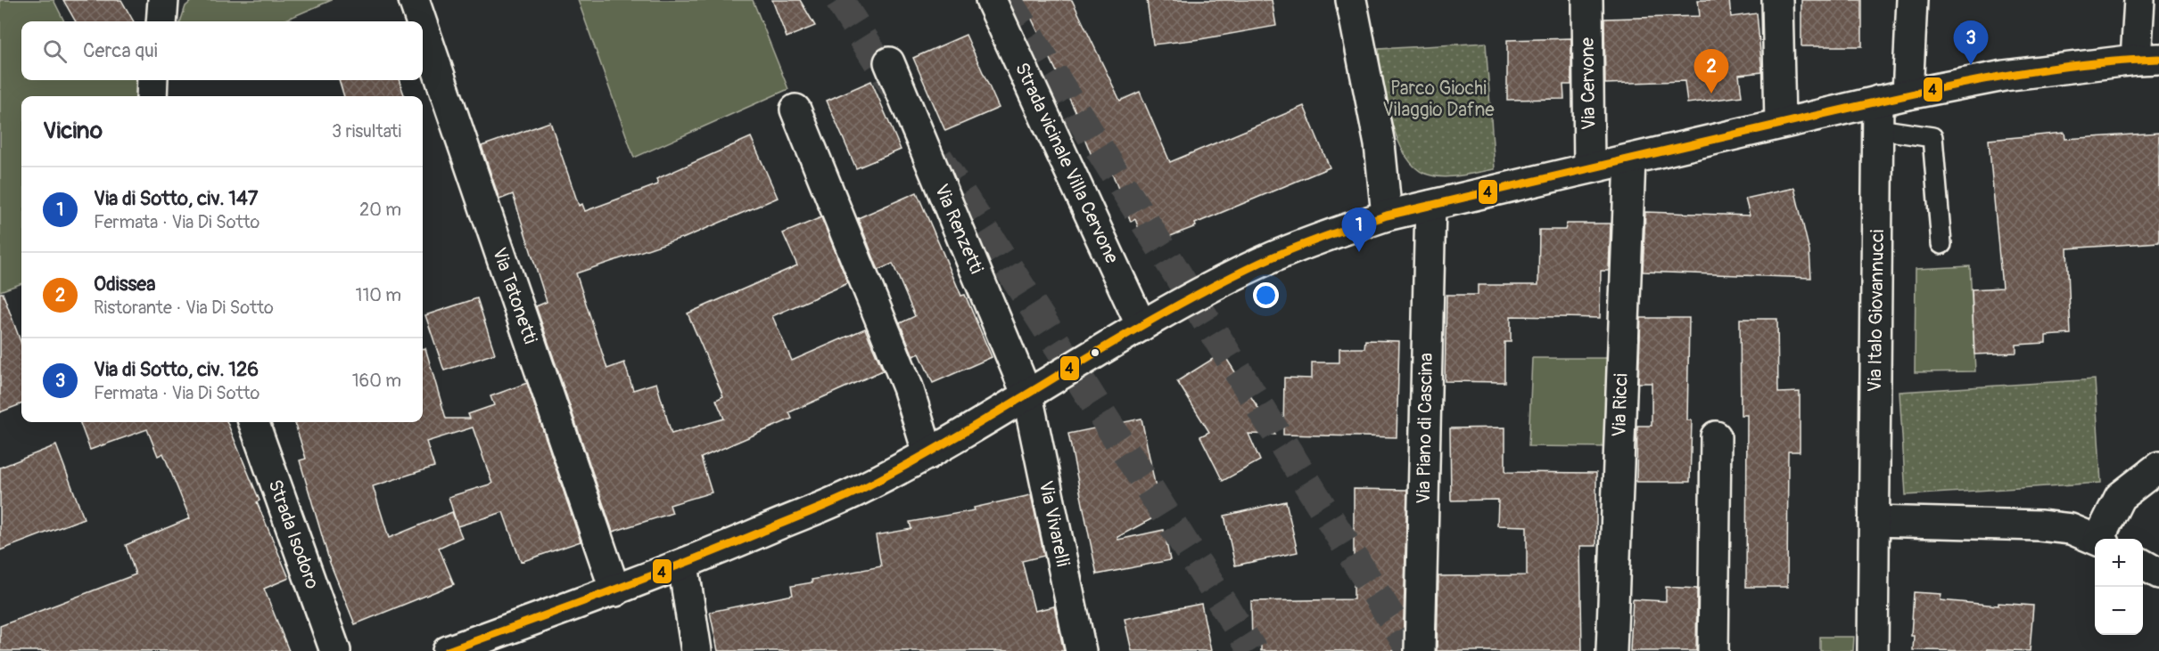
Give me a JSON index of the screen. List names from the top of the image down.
{
  "streets": {
    "street": [
      "Via Cervone",
      "Strada vicinale Villa Cervone",
      "Via Renzetti",
      "Via Tatonetti",
      "Via Italo Giovannucci",
      "Via Ricci",
      "Via Piano di Cascina",
      "Via Vivarelli",
      "Strada Isodoro"
    ]
  },
  "crossings": [
    ["Via Renzetti", "Via Vivarelli"]
  ],
  "parks": ["Parco Giochi Vilaggio Dafne"],
  "lines": ["transit line 4"],
  "page": {
    "pins": ["3", "2", "1"],
    "search": "Cerca qui",
    "heading": ["Vicino", "3 risultati"],
    "list": [
      {
        "mark": "1",
        "name": "Via di Sotto, civ. 147",
        "note": "Fermata · Via Di Sotto",
        "value": "20 m"
      },
      {
        "mark": "2",
        "name": "Odissea",
        "note": "Ristorante · Via Di Sotto",
        "value": "110 m"
      },
      {
        "mark": "3",
        "name": "Via di Sotto, civ. 126",
        "note": "Fermata · Via Di Sotto",
        "value": "160 m"
      }
    ],
    "map_buttons": ["+", "−"]
  }
}
